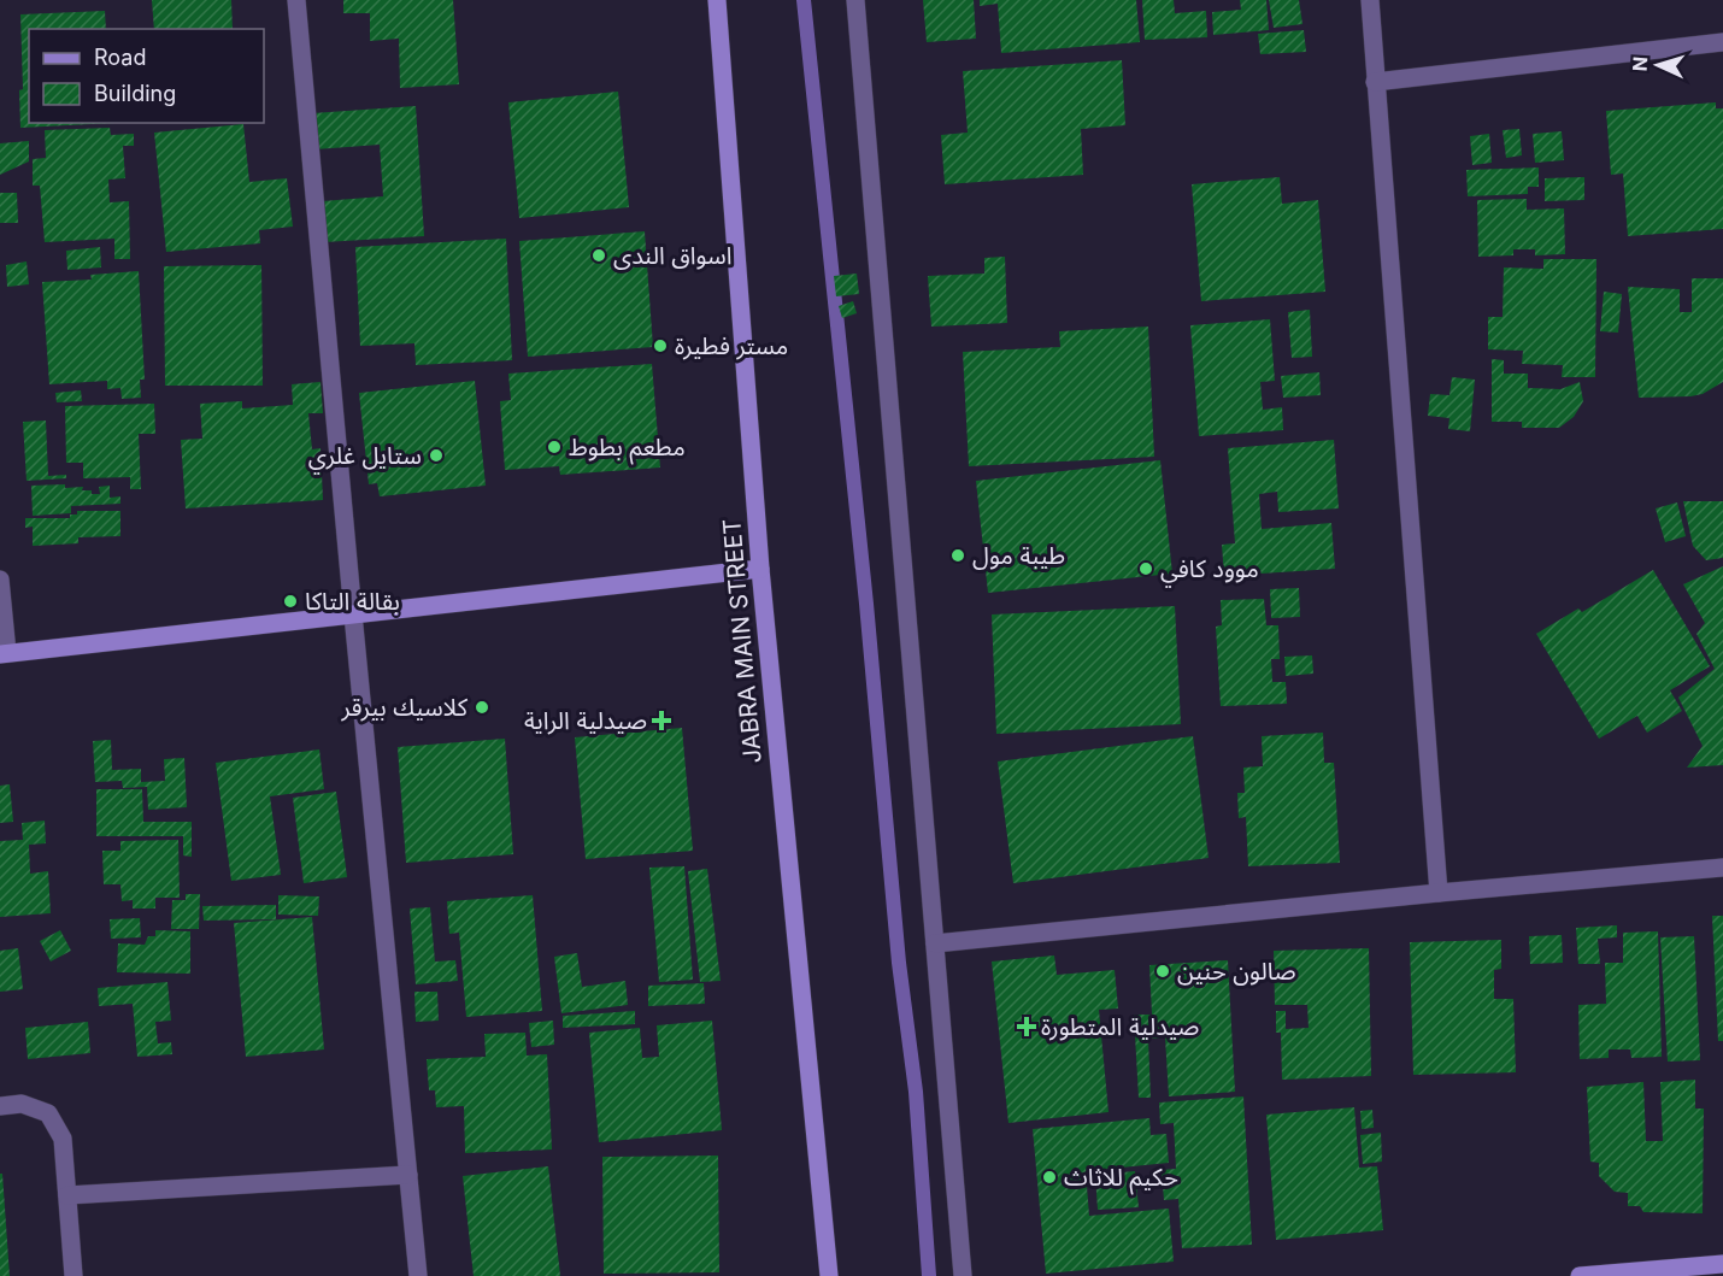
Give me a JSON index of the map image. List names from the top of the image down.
{
  "streets": {
    "main road": ["JABRA MAIN STREET"]
  },
  "places": {
    "other": [
      "اسواق الندى",
      "مستر فطيرة",
      "مطعم بطوط",
      "ستايل غلري",
      "طيبة مول",
      "موود كافي",
      "بقالة التاكا",
      "كلاسيك بيرقر",
      "صالون حنين",
      "حكيم للاثاث"
    ],
    "health": ["صيدلية الراية", "صيدلية المتطورة"]
  },
  "legend": ["Road", "Building"],
  "north": "left"
}
